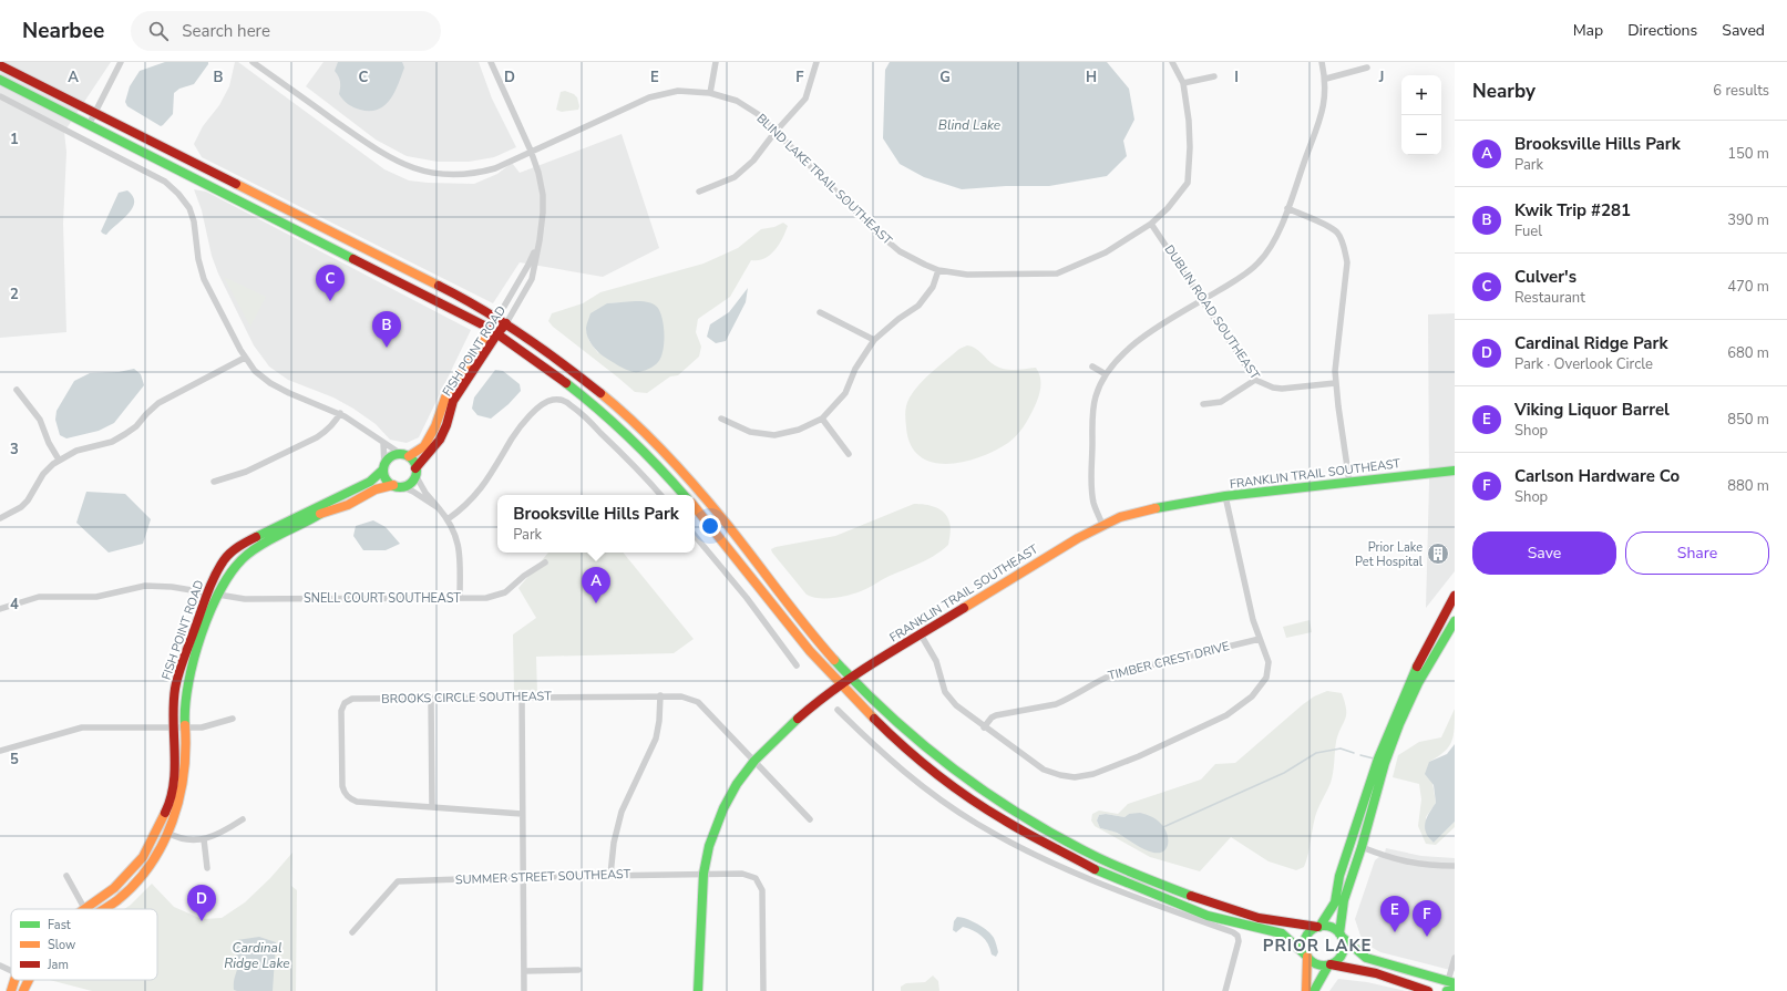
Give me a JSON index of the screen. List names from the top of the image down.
{
  "streets": {
    "main road": ["FISH POINT ROAD", "FRANKLIN TRAIL SOUTHEAST"],
    "street": [
      "BLIND LAKE TRAIL SOUTHEAST",
      "DUBLIN ROAD SOUTHEAST",
      "SNELL COURT SOUTHEAST",
      "TIMBER CREST DRIVE",
      "BROOKS CIRCLE SOUTHEAST",
      "SUMMER STREET SOUTHEAST"
    ]
  },
  "crossings": [
    ["BLIND LAKE TRAIL SOUTHEAST", "DUBLIN ROAD SOUTHEAST"],
    ["BLIND LAKE TRAIL SOUTHEAST", "FISH POINT ROAD"],
    ["FISH POINT ROAD", "SNELL COURT SOUTHEAST"],
    ["FRANKLIN TRAIL SOUTHEAST", "BROOKS CIRCLE SOUTHEAST"],
    ["FRANKLIN TRAIL SOUTHEAST", "SUMMER STREET SOUTHEAST"]
  ],
  "districts": ["PRIOR LAKE"],
  "water": ["Blind Lake", "Cardinal Ridge Lake"],
  "places": {
    "building": ["Prior Lake Pet Hospital"]
  },
  "legend": ["Fast", "Slow", "Jam"],
  "page": {
    "header": "Nearbee",
    "search": "Search here",
    "nav": ["Map", "Directions", "Saved"],
    "heading": ["Nearby", "6 results"],
    "map_buttons": ["+", "−"],
    "list": [
      {
        "mark": "A",
        "name": "Brooksville Hills Park",
        "note": "Park",
        "value": "150 m"
      },
      {
        "mark": "B",
        "name": "Kwik Trip #281",
        "note": "Fuel",
        "value": "390 m"
      },
      {
        "mark": "C",
        "name": "Culver's",
        "note": "Restaurant",
        "value": "470 m"
      },
      {
        "mark": "D",
        "name": "Cardinal Ridge Park",
        "note": "Park · Overlook Circle",
        "value": "680 m"
      },
      {
        "mark": "E",
        "name": "Viking Liquor Barrel",
        "note": "Shop",
        "value": "850 m"
      },
      {
        "mark": "F",
        "name": "Carlson Hardware Co",
        "note": "Shop",
        "value": "880 m"
      }
    ],
    "pins": [
      "C",
      "B",
      "A",
      "D",
      "E",
      "F"
    ],
    "popup": ["Brooksville Hills Park", "Park"],
    "buttons": ["Save", "Share"]
  },
  "grid": {
    "columns": [
      "A",
      "B",
      "C",
      "D",
      "E",
      "F",
      "G",
      "H",
      "I",
      "J"
    ],
    "rows": [
      "1",
      "2",
      "3",
      "4",
      "5"
    ]
  }
}
